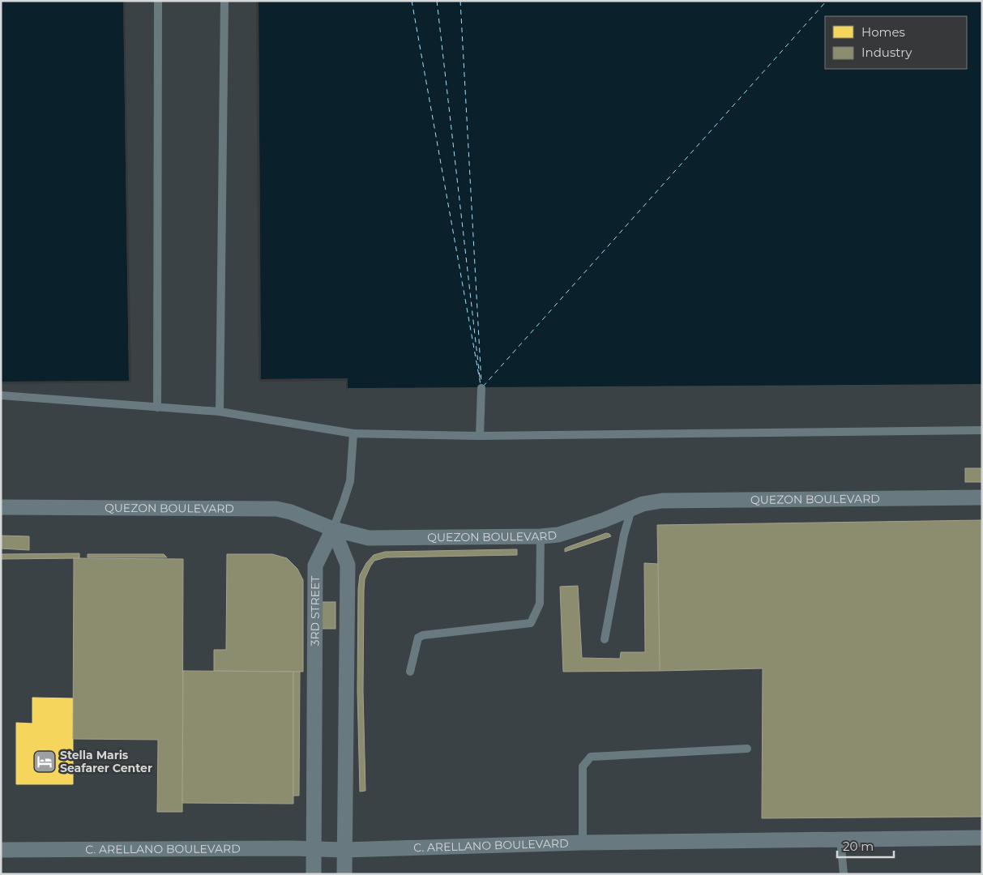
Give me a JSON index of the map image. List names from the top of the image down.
{
  "streets": {
    "street": ["QUEZON BOULEVARD", "3RD STREET", "C. ARELLANO BOULEVARD"]
  },
  "crossings": [
    ["QUEZON BOULEVARD", "3RD STREET"],
    ["3RD STREET", "C. ARELLANO BOULEVARD"]
  ],
  "places": {
    "hotel": ["Stella Maris Seafarer Center"]
  },
  "legend": ["Homes", "Industry"],
  "scale_bar": "20 m"
}
